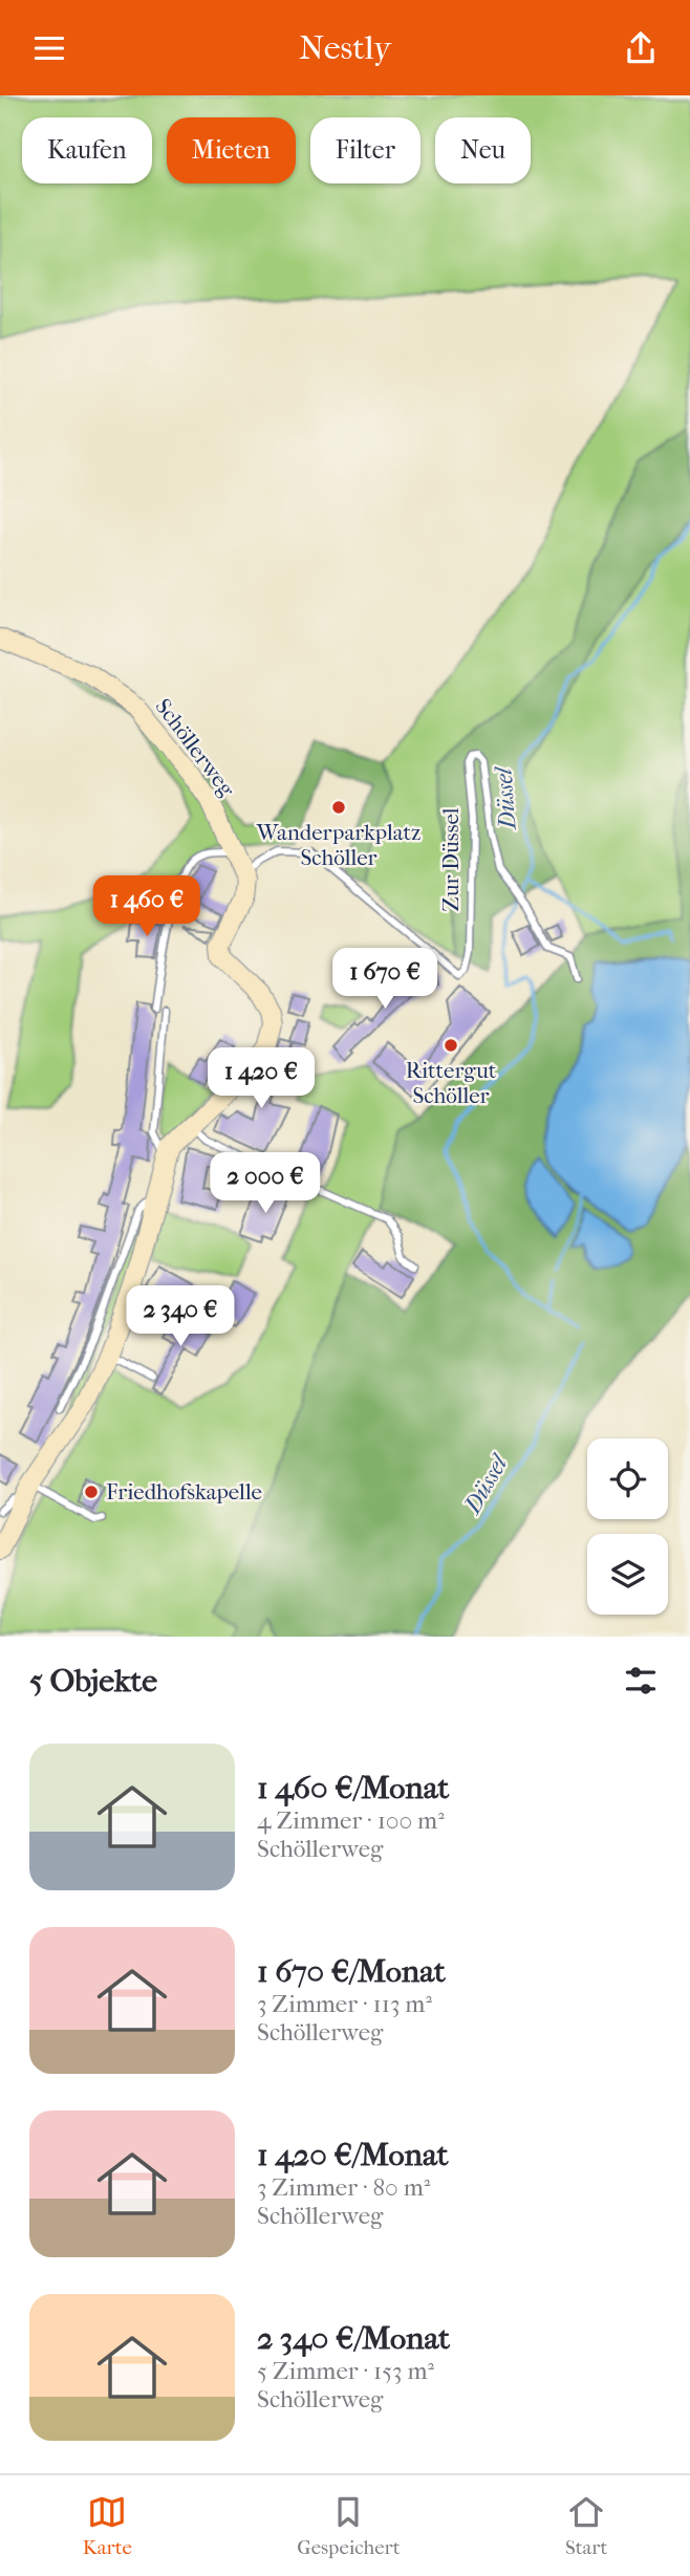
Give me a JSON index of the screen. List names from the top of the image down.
{
  "streets": {
    "street": ["Schöllerweg"],
    "lane": ["Zur Düssel"]
  },
  "crossings": [
    ["Schöllerweg", "Zur Düssel"]
  ],
  "water": ["Düssel"],
  "places": ["Wanderparkplatz Schöller", "Rittergut Schöller", "Friedhofskapelle"],
  "page": {
    "header": "Nestly",
    "chip": [
      "Kaufen",
      "Mieten",
      "Filter",
      "Neu"
    ],
    "price": [
      "1 460 €",
      "1 670 €",
      "1 420 €",
      "2 000 €",
      "2 340 €"
    ],
    "heading": "5 Objekte",
    "list": [
      {
        "name": "1 460 €/Monat",
        "note": "4 Zimmer · 100 m² · Schöllerweg"
      },
      {
        "name": "1 670 €/Monat",
        "note": "3 Zimmer · 113 m² · Schöllerweg"
      },
      {
        "name": "1 420 €/Monat",
        "note": "3 Zimmer · 80 m² · Schöllerweg"
      },
      {
        "name": "2 340 €/Monat",
        "note": "5 Zimmer · 153 m² · Schöllerweg"
      }
    ],
    "tabs": ["Karte", "Gespeichert", "Start"]
  }
}
